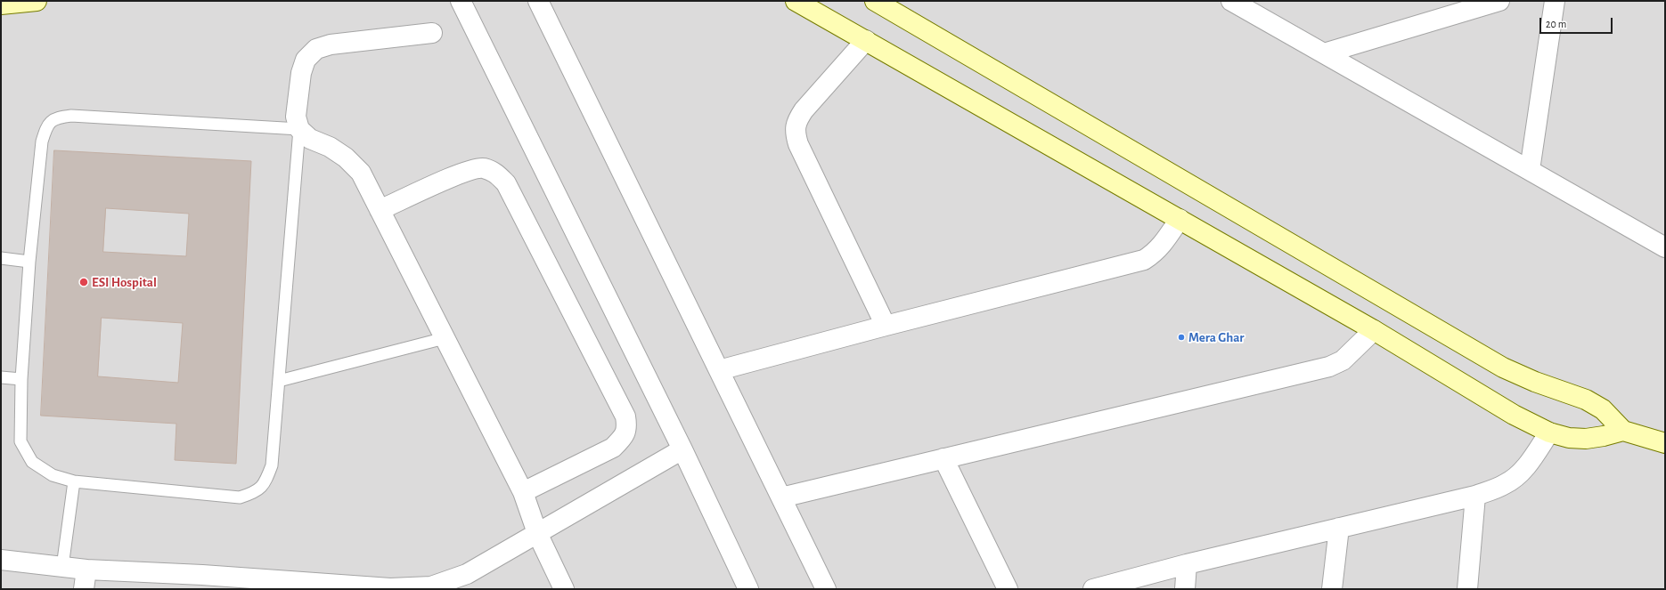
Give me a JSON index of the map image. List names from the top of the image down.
{
  "places": ["ESI Hospital", "Mera Ghar"],
  "scale_bar": "20 m"
}
